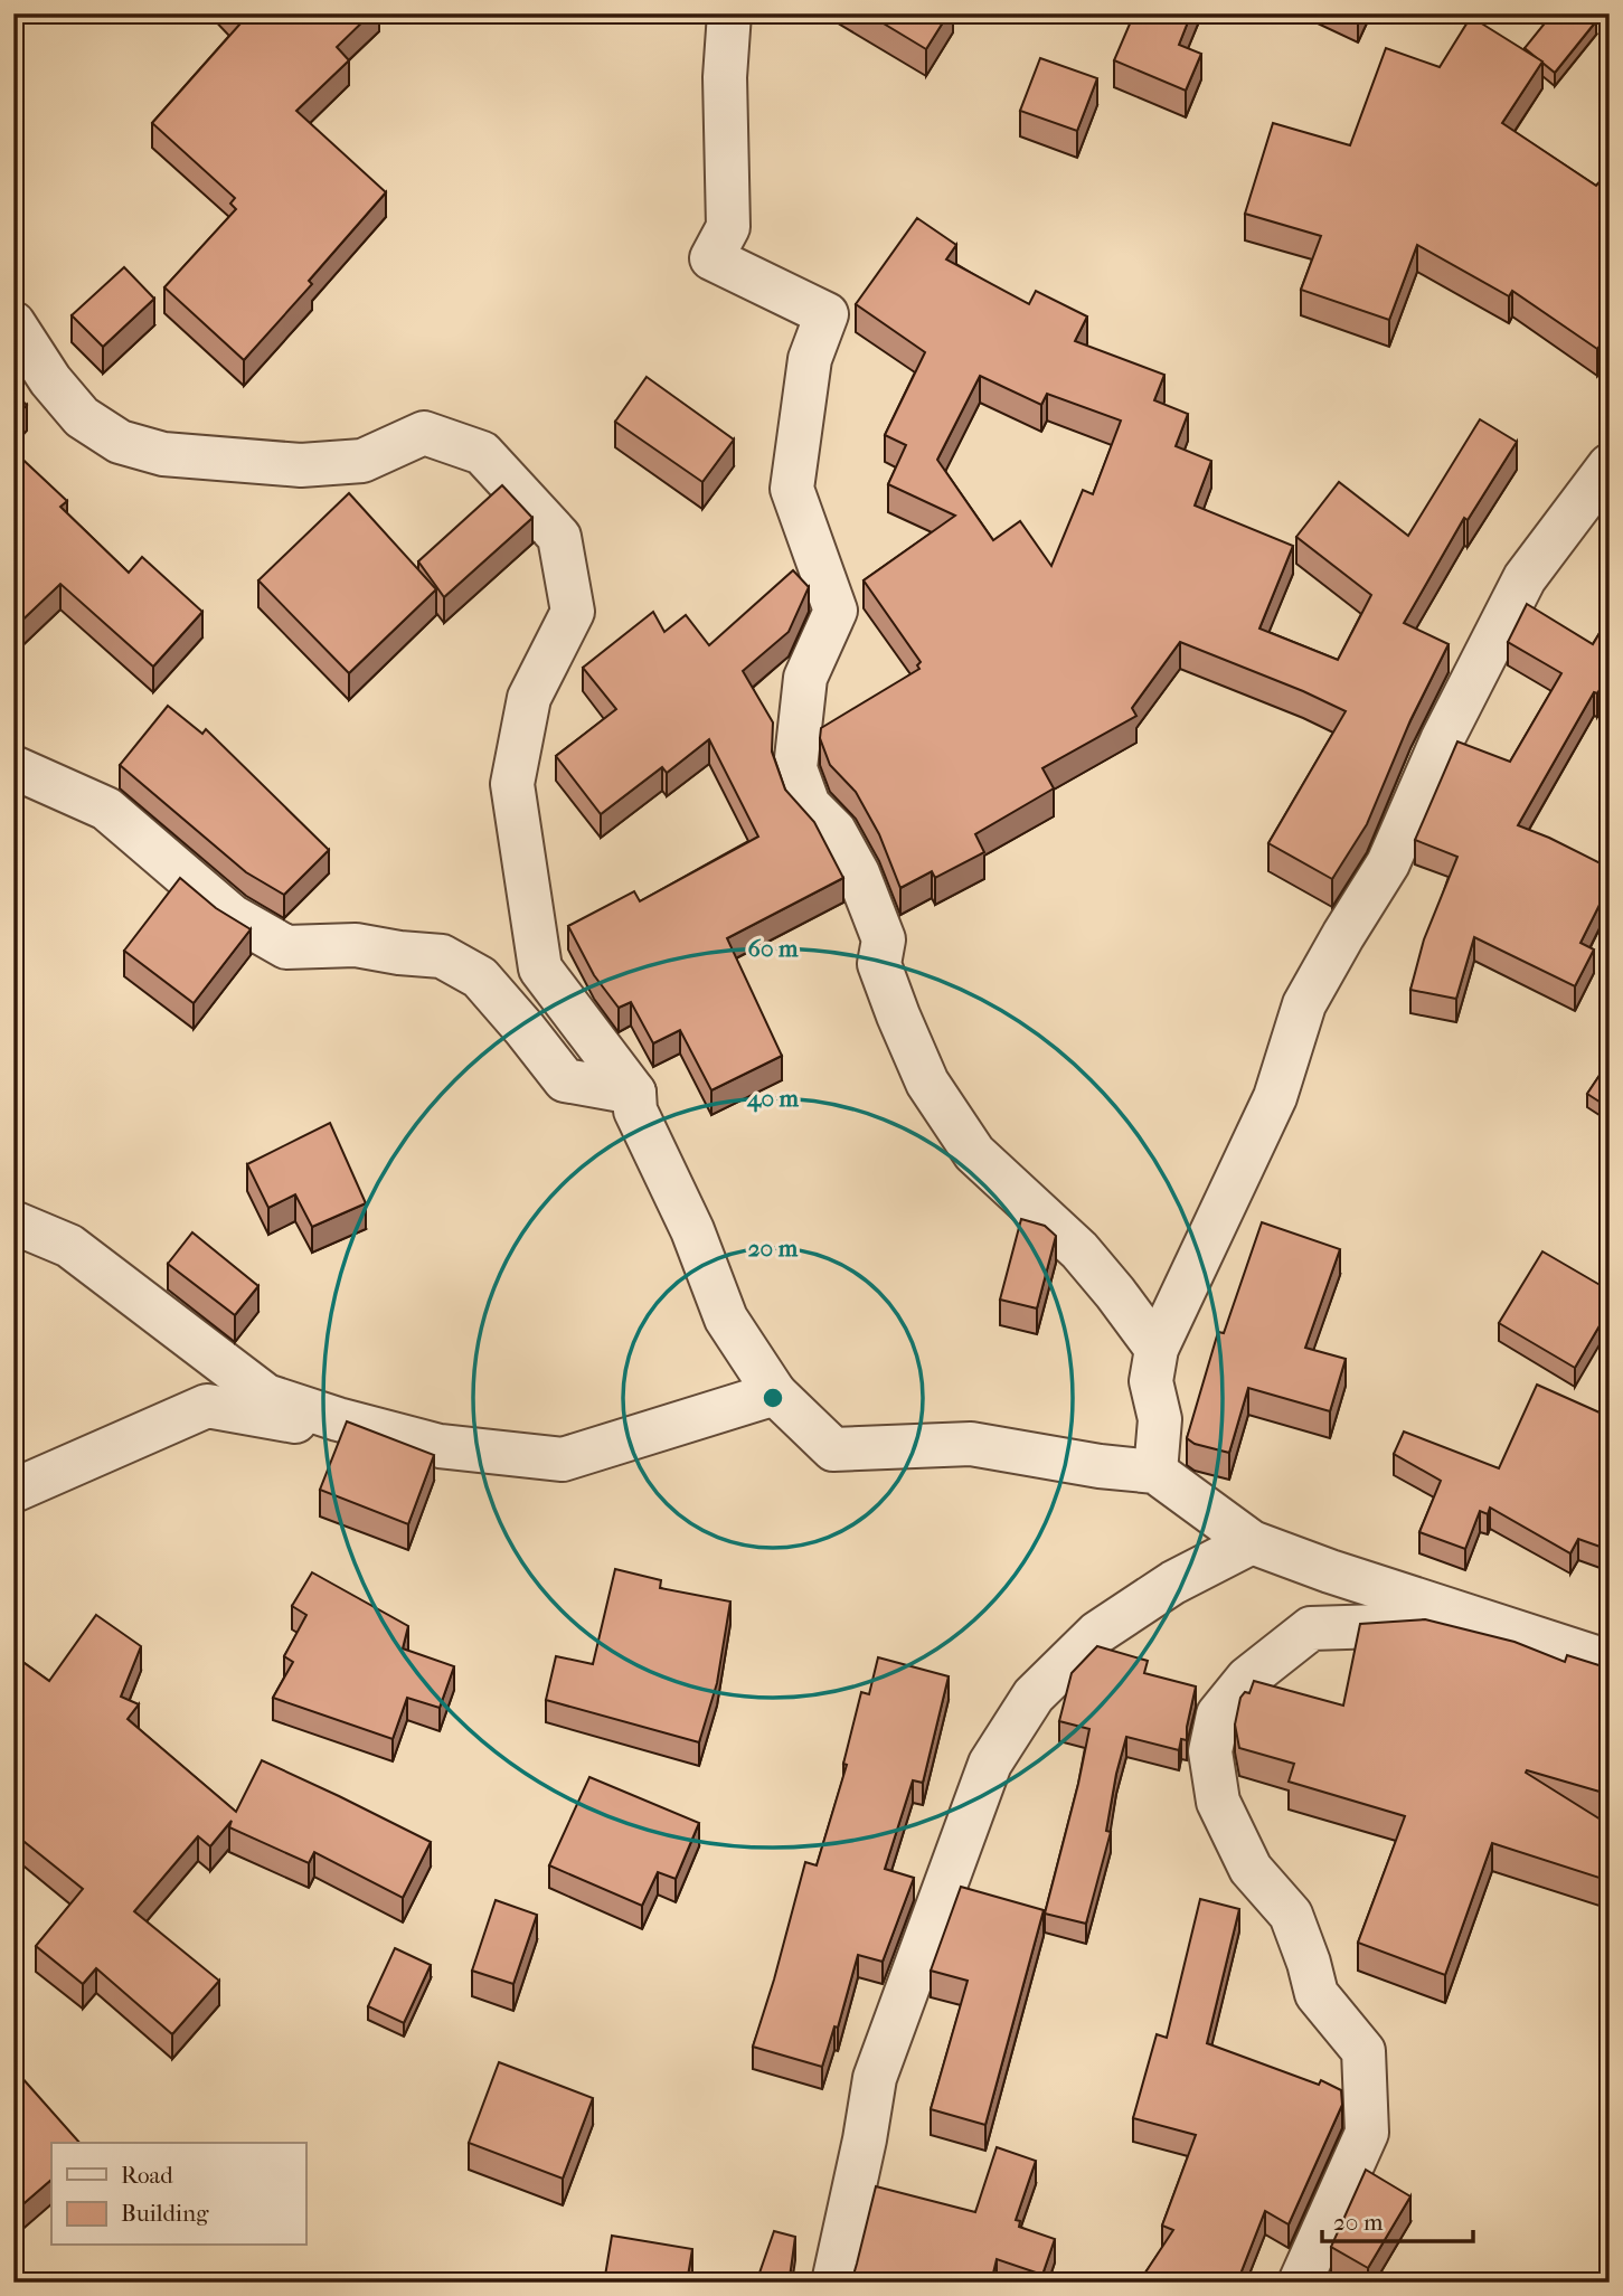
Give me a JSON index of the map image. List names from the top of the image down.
{
  "legend": ["Road", "Building"],
  "scale_bar": "20 m",
  "rings": ["60 m", "40 m", "20 m"]
}
